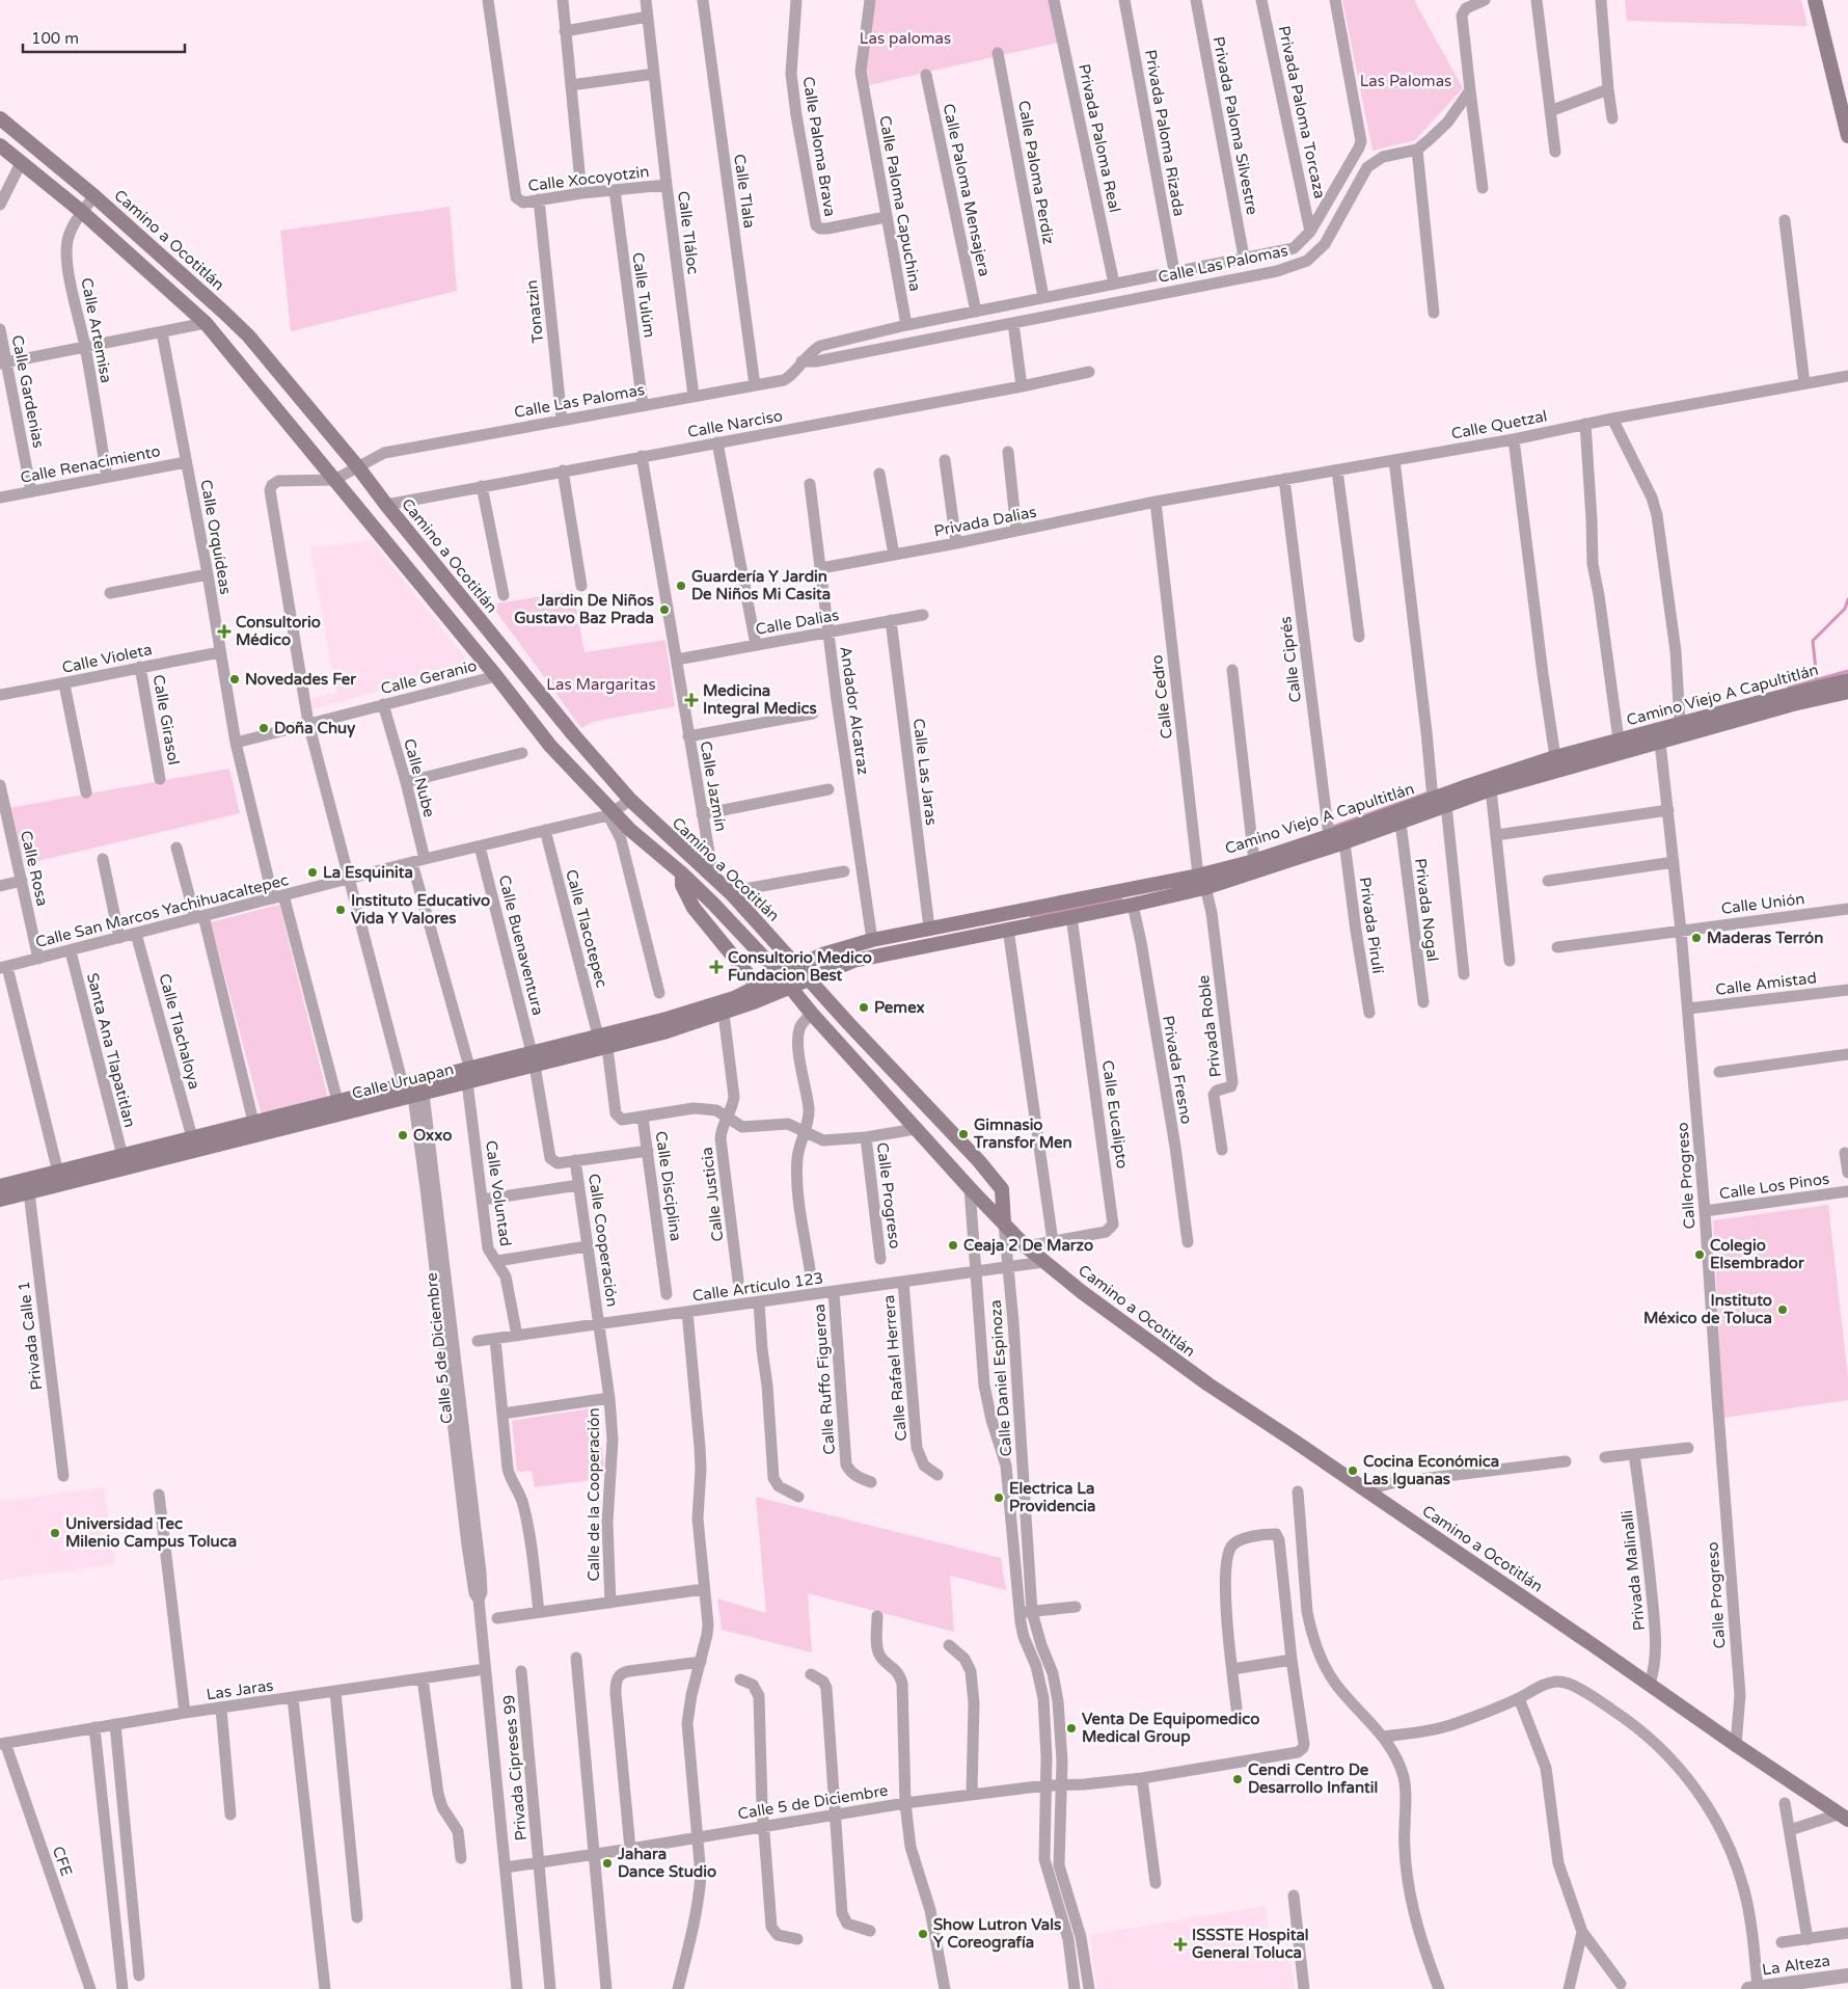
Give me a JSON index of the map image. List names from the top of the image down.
{
  "streets": {
    "main road": ["Camino a Ocotitlán", "Camino Viejo A Capultitlán", "Calle Uruapan"],
    "street": [
      "Privada Paloma Torcaza",
      "Privada Paloma Silvestre",
      "Privada Paloma Rizada",
      "Privada Paloma Real",
      "Calle Paloma Brava",
      "Calle Paloma Perdiz",
      "Calle Xocoyotzin",
      "Calle Paloma Mensajera",
      "Calle Tlala",
      "Calle Paloma Capuchina",
      "Calle Tláloc",
      "Calle Las Palomas",
      "Calle Tulúm",
      "Tonatzin",
      "Calle Artemisa",
      "Calle Gardenias",
      "Calle Narciso",
      "Calle Quetzal",
      "Calle Renacimiento",
      "Privada Dalias",
      "Calle Orquídeas",
      "Calle Dalias",
      "Calle Violeta",
      "Calle Ciprés",
      "Calle Geranio",
      "Calle Cedro",
      "Andador Alcatraz",
      "Calle Girasol",
      "Calle Las Jaras",
      "Calle Nube",
      "Calle Jazmín",
      "Calle Rosa",
      "Calle Unión",
      "Privada Nogal",
      "Calle San Marcos Yachihuacaltepec",
      "Privada Pirulí",
      "Calle Tlacotepec",
      "Calle Buenaventura",
      "Calle Amistad",
      "Privada Roble",
      "Calle Tlachaloya",
      "Santa Ana Tlapatitlan",
      "Privada Fresno",
      "Calle Eucalipto",
      "Calle Progreso",
      "Calle Disciplina",
      "Calle Los Pinos",
      "Calle Voluntad",
      "Calle Justicia",
      "Calle Cooperación",
      "Calle Artículo 123",
      "Privada Calle 1",
      "Calle 5 de Diciembre",
      "Calle Rafael Herrera",
      "Calle Daniel Espinoza",
      "Calle Ruffo Figueroa",
      "Calle de la Cooperación",
      "Privada Malinalli",
      "Las Jaras",
      "Privada Cipreses 99",
      "CFE",
      "La Alteza"
    ]
  },
  "crossings": [
    ["Privada Paloma Torcaza", "Calle Las Palomas"],
    ["Privada Paloma Silvestre", "Calle Las Palomas"],
    ["Privada Paloma Rizada", "Calle Las Palomas"],
    ["Privada Paloma Real", "Calle Las Palomas"],
    ["Calle Paloma Brava", "Calle Paloma Capuchina"],
    ["Calle Paloma Perdiz", "Calle Las Palomas"],
    ["Calle Xocoyotzin", "Calle Tláloc"],
    ["Calle Xocoyotzin", "Calle Tulúm"],
    ["Calle Xocoyotzin", "Tonatzin"],
    ["Calle Paloma Mensajera", "Calle Las Palomas"],
    ["Calle Tlala", "Calle Las Palomas"],
    ["Calle Paloma Capuchina", "Calle Las Palomas"],
    ["Calle Tláloc", "Calle Las Palomas"],
    ["Camino a Ocotitlán", "Calle Las Palomas"],
    ["Camino a Ocotitlán", "Calle Artemisa"],
    ["Camino a Ocotitlán", "Calle Narciso"],
    ["Camino a Ocotitlán", "Calle Geranio"],
    ["Camino a Ocotitlán", "Camino Viejo A Capultitlán"],
    ["Camino a Ocotitlán", "Calle Jazmín"],
    ["Camino a Ocotitlán", "Calle San Marcos Yachihuacaltepec"],
    ["Camino a Ocotitlán", "Calle Uruapan"],
    ["Camino a Ocotitlán", "Calle Eucalipto"],
    ["Camino a Ocotitlán", "Calle Progreso"],
    ["Camino a Ocotitlán", "Calle Artículo 123"],
    ["Camino a Ocotitlán", "Calle Daniel Espinoza"],
    ["Camino a Ocotitlán", "Privada Malinalli"],
    ["Calle Las Palomas", "Calle Tulúm"],
    ["Calle Las Palomas", "Tonatzin"],
    ["Calle Artemisa", "Calle Renacimiento"],
    ["Calle Gardenias", "Calle Renacimiento"],
    ["Calle Narciso", "Calle Jazmín"],
    ["Calle Quetzal", "Privada Dalias"],
    ["Calle Quetzal", "Calle Ciprés"],
    ["Calle Quetzal", "Calle Cedro"],
    ["Calle Renacimiento", "Calle Orquídeas"],
    ["Privada Dalias", "Calle Cedro"],
    ["Privada Dalias", "Andador Alcatraz"],
    ["Calle Orquídeas", "Calle Violeta"],
    ["Calle Orquídeas", "Calle Geranio"],
    ["Calle Orquídeas", "Calle San Marcos Yachihuacaltepec"],
    ["Calle Orquídeas", "Calle Uruapan"],
    ["Calle Dalias", "Andador Alcatraz"],
    ["Calle Dalias", "Calle Las Jaras"],
    ["Calle Dalias", "Calle Jazmín"],
    ["Calle Violeta", "Calle Girasol"],
    ["Calle Ciprés", "Camino Viejo A Capultitlán"],
    ["Calle Geranio", "Calle Nube"],
    ["Camino Viejo A Capultitlán", "Calle Cedro"],
    ["Camino Viejo A Capultitlán", "Andador Alcatraz"],
    ["Camino Viejo A Capultitlán", "Calle Las Jaras"],
    ["Camino Viejo A Capultitlán", "Privada Nogal"],
    ["Camino Viejo A Capultitlán", "Privada Pirulí"],
    ["Camino Viejo A Capultitlán", "Privada Roble"],
    ["Camino Viejo A Capultitlán", "Privada Fresno"],
    ["Camino Viejo A Capultitlán", "Calle Uruapan"],
    ["Camino Viejo A Capultitlán", "Calle Eucalipto"],
    ["Camino Viejo A Capultitlán", "Calle Progreso"],
    ["Calle Cedro", "Privada Roble"],
    ["Calle Nube", "Calle San Marcos Yachihuacaltepec"],
    ["Calle Nube", "Calle Uruapan"],
    ["Calle Rosa", "Calle San Marcos Yachihuacaltepec"],
    ["Calle Unión", "Calle Progreso"],
    ["Calle San Marcos Yachihuacaltepec", "Calle Tlacotepec"],
    ["Calle San Marcos Yachihuacaltepec", "Calle Buenaventura"],
    ["Calle San Marcos Yachihuacaltepec", "Calle Tlachaloya"],
    ["Calle San Marcos Yachihuacaltepec", "Santa Ana Tlapatitlan"],
    ["Calle Tlacotepec", "Calle Uruapan"],
    ["Calle Buenaventura", "Calle Uruapan"],
    ["Calle Amistad", "Calle Progreso"],
    ["Calle Tlachaloya", "Calle Uruapan"],
    ["Santa Ana Tlapatitlan", "Calle Uruapan"],
    ["Calle Uruapan", "Calle Disciplina"],
    ["Calle Uruapan", "Calle Voluntad"],
    ["Calle Uruapan", "Calle Justicia"],
    ["Calle Uruapan", "Privada Calle 1"],
    ["Calle Uruapan", "Calle 5 de Diciembre"],
    ["Calle Progreso", "Calle Los Pinos"],
    ["Calle Voluntad", "Calle Artículo 123"],
    ["Calle Cooperación", "Calle Artículo 123"],
    ["Calle Cooperación", "Calle de la Cooperación"],
    ["Calle Artículo 123", "Calle Rafael Herrera"],
    ["Calle Artículo 123", "Calle Daniel Espinoza"],
    ["Calle Artículo 123", "Calle Ruffo Figueroa"],
    ["Calle Artículo 123", "Calle de la Cooperación"],
    ["Calle 5 de Diciembre", "Calle Daniel Espinoza"],
    ["Calle 5 de Diciembre", "Las Jaras"],
    ["Calle 5 de Diciembre", "Privada Cipreses 99"],
    ["Las Jaras", "CFE"]
  ],
  "parks": ["Las palomas", "Las Palomas", "Las Margaritas"],
  "places": {
    "other": [
      "Guardería Y Jardin De Niños Mi Casita",
      "Jardin De Niños Gustavo Baz Prada",
      "Novedades Fer",
      "Doña Chuy",
      "La Esquinita",
      "Instituto Educativo Vida Y Valores",
      "Maderas Terrón",
      "Pemex",
      "Gimnasio Transfor Men",
      "Oxxo",
      "Ceaja 2 De Marzo",
      "Colegio Elsembrador",
      "Instituto México de Toluca",
      "Cocina Económica Las Iguanas",
      "Electrica La Providencia",
      "Universidad Tec Milenio Campus Toluca",
      "Venta De Equipomedico Medical Group",
      "Cendi Centro De Desarrollo Infantil",
      "Jahara Dance Studio",
      "Show Lutron Vals Y Coreografía"
    ],
    "health": [
      "Consultorio Médico",
      "Medicina Integral Medics",
      "Consultorio Medico Fundacion Best",
      "ISSSTE Hospital General Toluca"
    ]
  },
  "scale_bar": "100 m"
}
